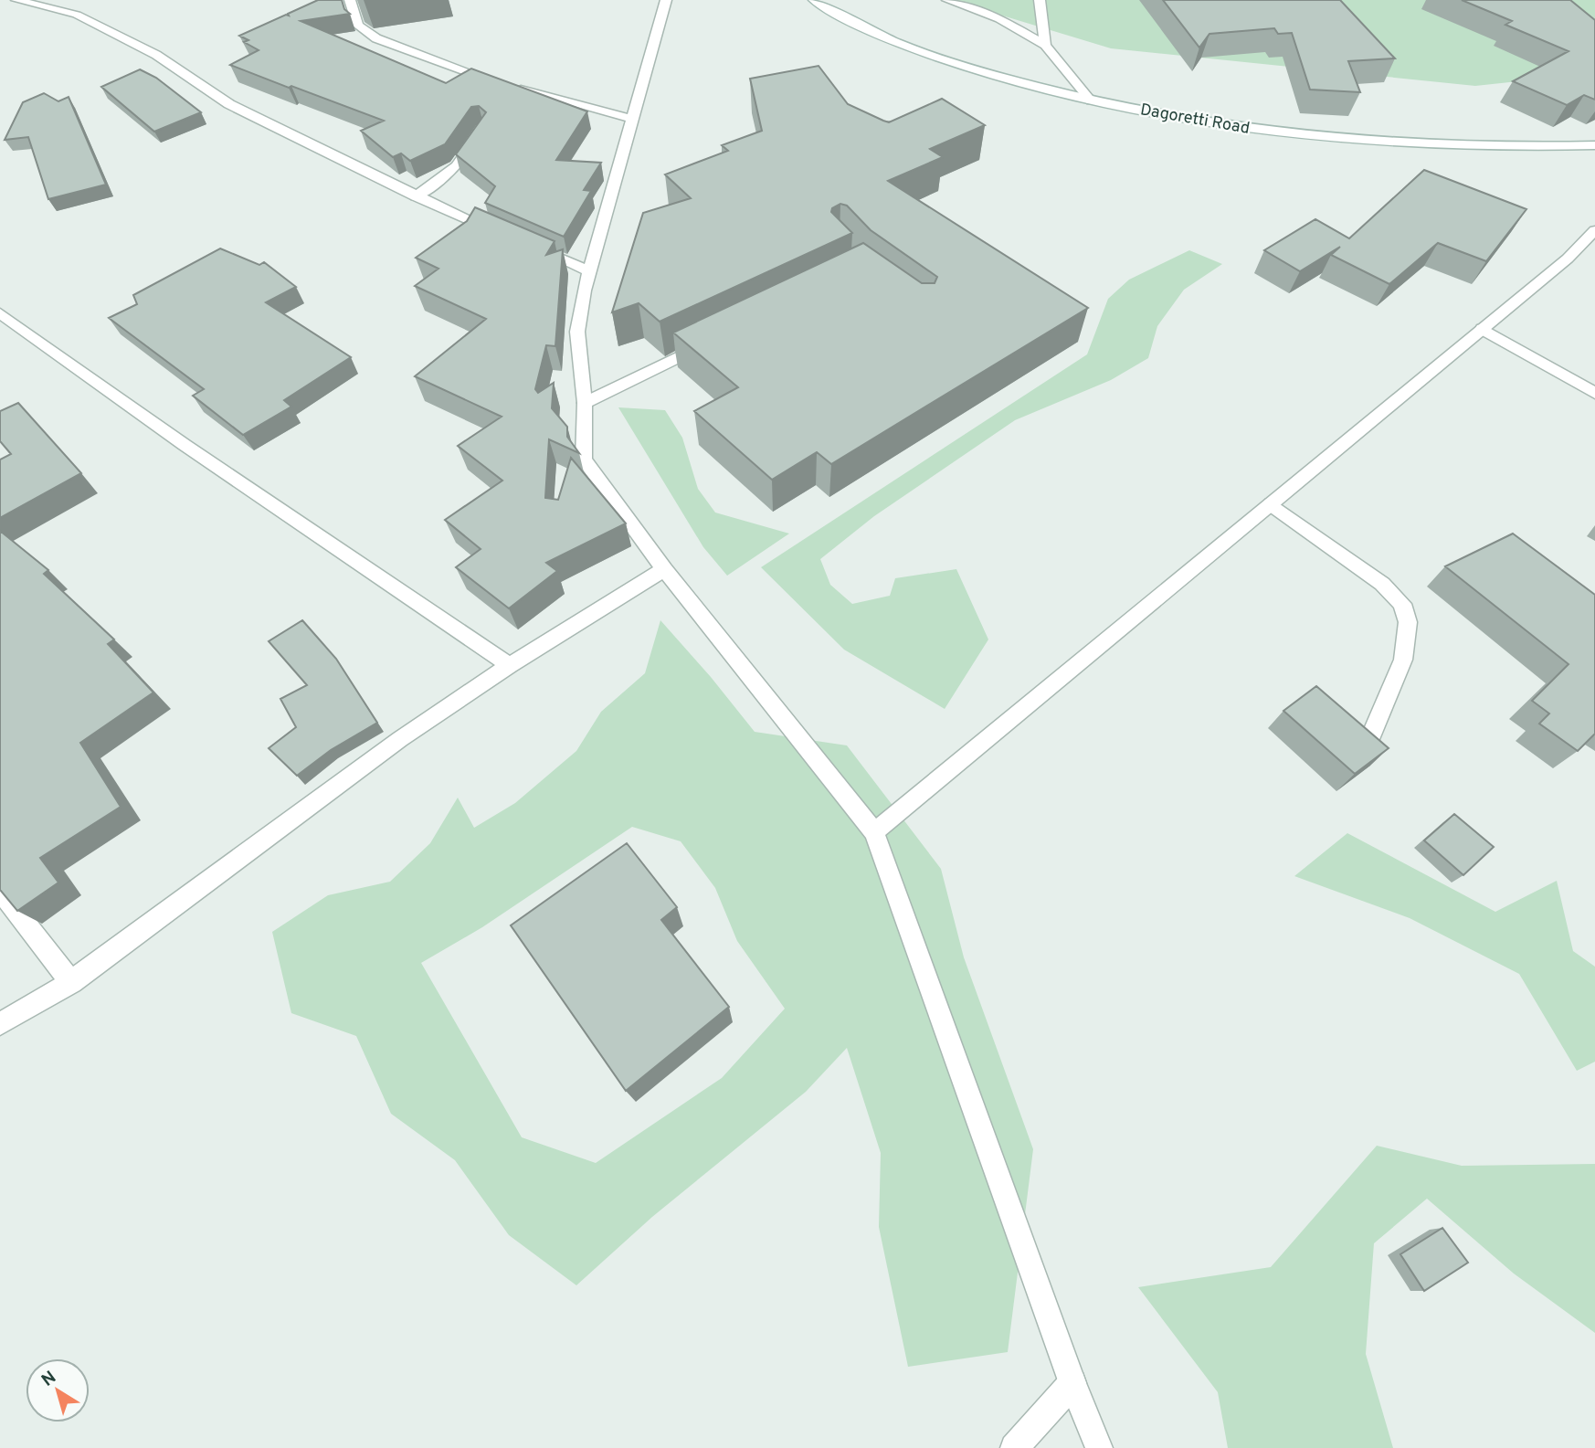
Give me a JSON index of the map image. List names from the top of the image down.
{
  "streets": {
    "street": ["Dagoretti Road"]
  },
  "north": "top left"
}
